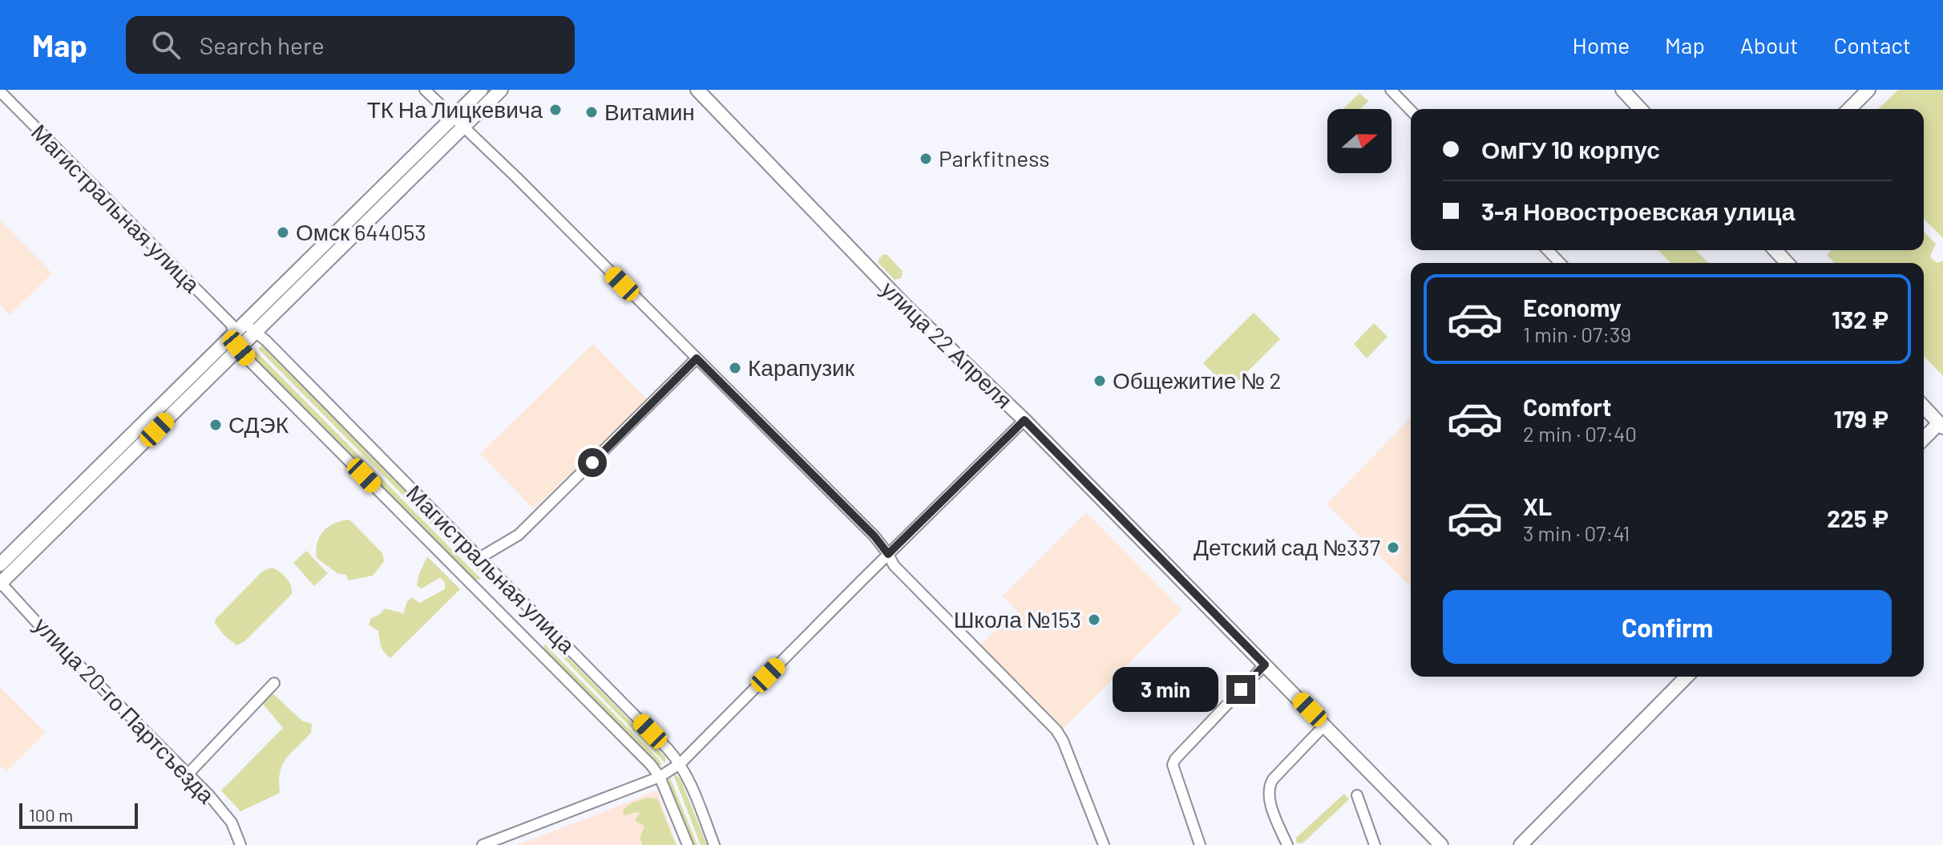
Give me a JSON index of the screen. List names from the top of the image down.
{
  "streets": {
    "main road": ["улица 22 Апреля"],
    "street": ["Магистральная улица", "улица 20-го Партсъезда"]
  },
  "places": [
    "ТК На Лицкевича",
    "Витамин",
    "Parkfitness",
    "Омск 644053",
    "Карапузик",
    "Общежитие № 2",
    "СДЭК",
    "Детский сад №337",
    "Школа №153"
  ],
  "scale_bar": "100 m",
  "north": "right",
  "page": {
    "header": "Map",
    "search": "Search here",
    "nav": [
      "Home",
      "Map",
      "About",
      "Contact"
    ],
    "banner": ["ОмГУ 10 корпус", "3-я Новостроевская улица"],
    "list": [
      {
        "name": "Economy",
        "note": "1 min · 07:39",
        "value": "132 ₽"
      },
      {
        "name": "Comfort",
        "note": "2 min · 07:40",
        "value": "179 ₽"
      },
      {
        "name": "XL",
        "note": "3 min · 07:41",
        "value": "225 ₽"
      }
    ],
    "buttons": "Confirm",
    "bubble": "3 min",
    "scale": "100 m"
  }
}
